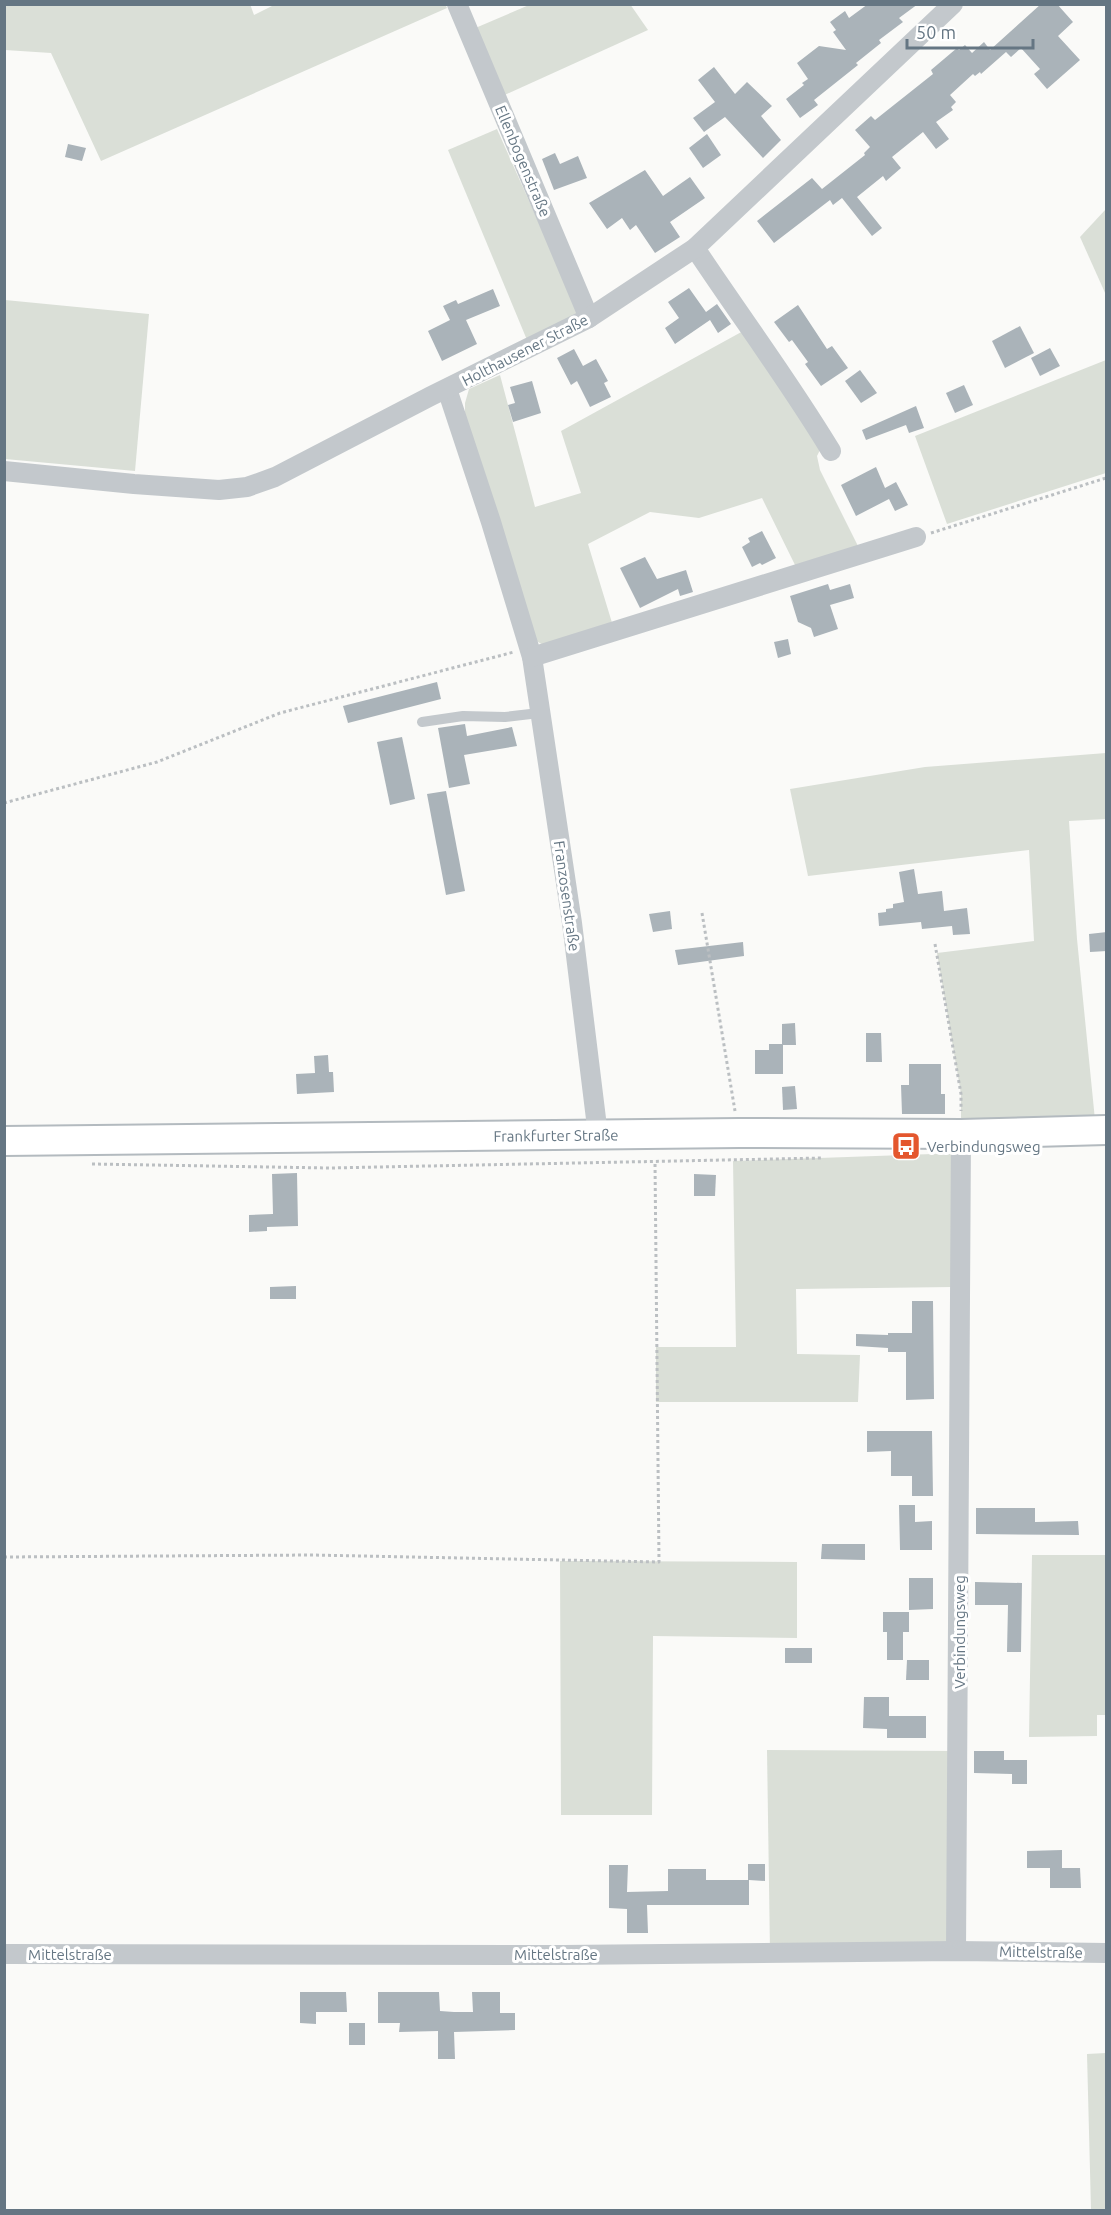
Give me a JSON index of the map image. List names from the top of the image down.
{
  "streets": {
    "main road": ["Frankfurter Straße"],
    "street": [
      "Ellenbogenstraße",
      "Holthausener Straße",
      "Franzosenstraße",
      "Verbindungsweg",
      "Mittelstraße"
    ]
  },
  "crossings": [
    ["Ellenbogenstraße", "Holthausener Straße"],
    ["Holthausener Straße", "Franzosenstraße"],
    ["Franzosenstraße", "Frankfurter Straße"],
    ["Frankfurter Straße", "Verbindungsweg"],
    ["Verbindungsweg", "Mittelstraße"]
  ],
  "places": {
    "bus stop": ["Verbindungsweg"]
  },
  "scale_bar": "50 m"
}
